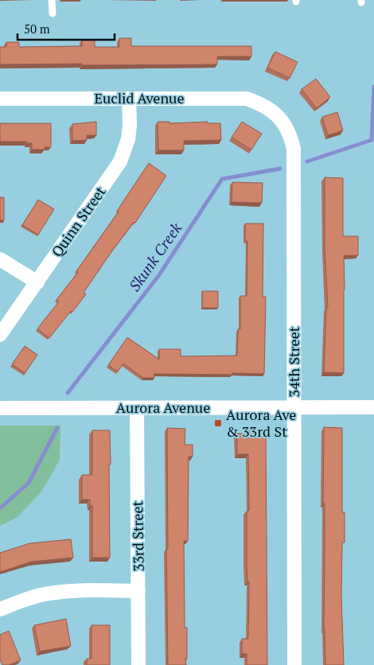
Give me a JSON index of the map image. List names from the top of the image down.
{
  "streets": {
    "street": [
      "Euclid Avenue",
      "Quinn Street",
      "34th Street",
      "Aurora Avenue",
      "33rd Street"
    ]
  },
  "crossings": [
    ["Euclid Avenue", "Quinn Street"],
    ["Euclid Avenue", "34th Street"],
    ["34th Street", "Aurora Avenue"],
    ["Aurora Avenue", "33rd Street"]
  ],
  "water": ["Skunk Creek"],
  "places": {
    "transit": ["Aurora Ave & 33rd St"]
  },
  "scale_bar": "50 m"
}
